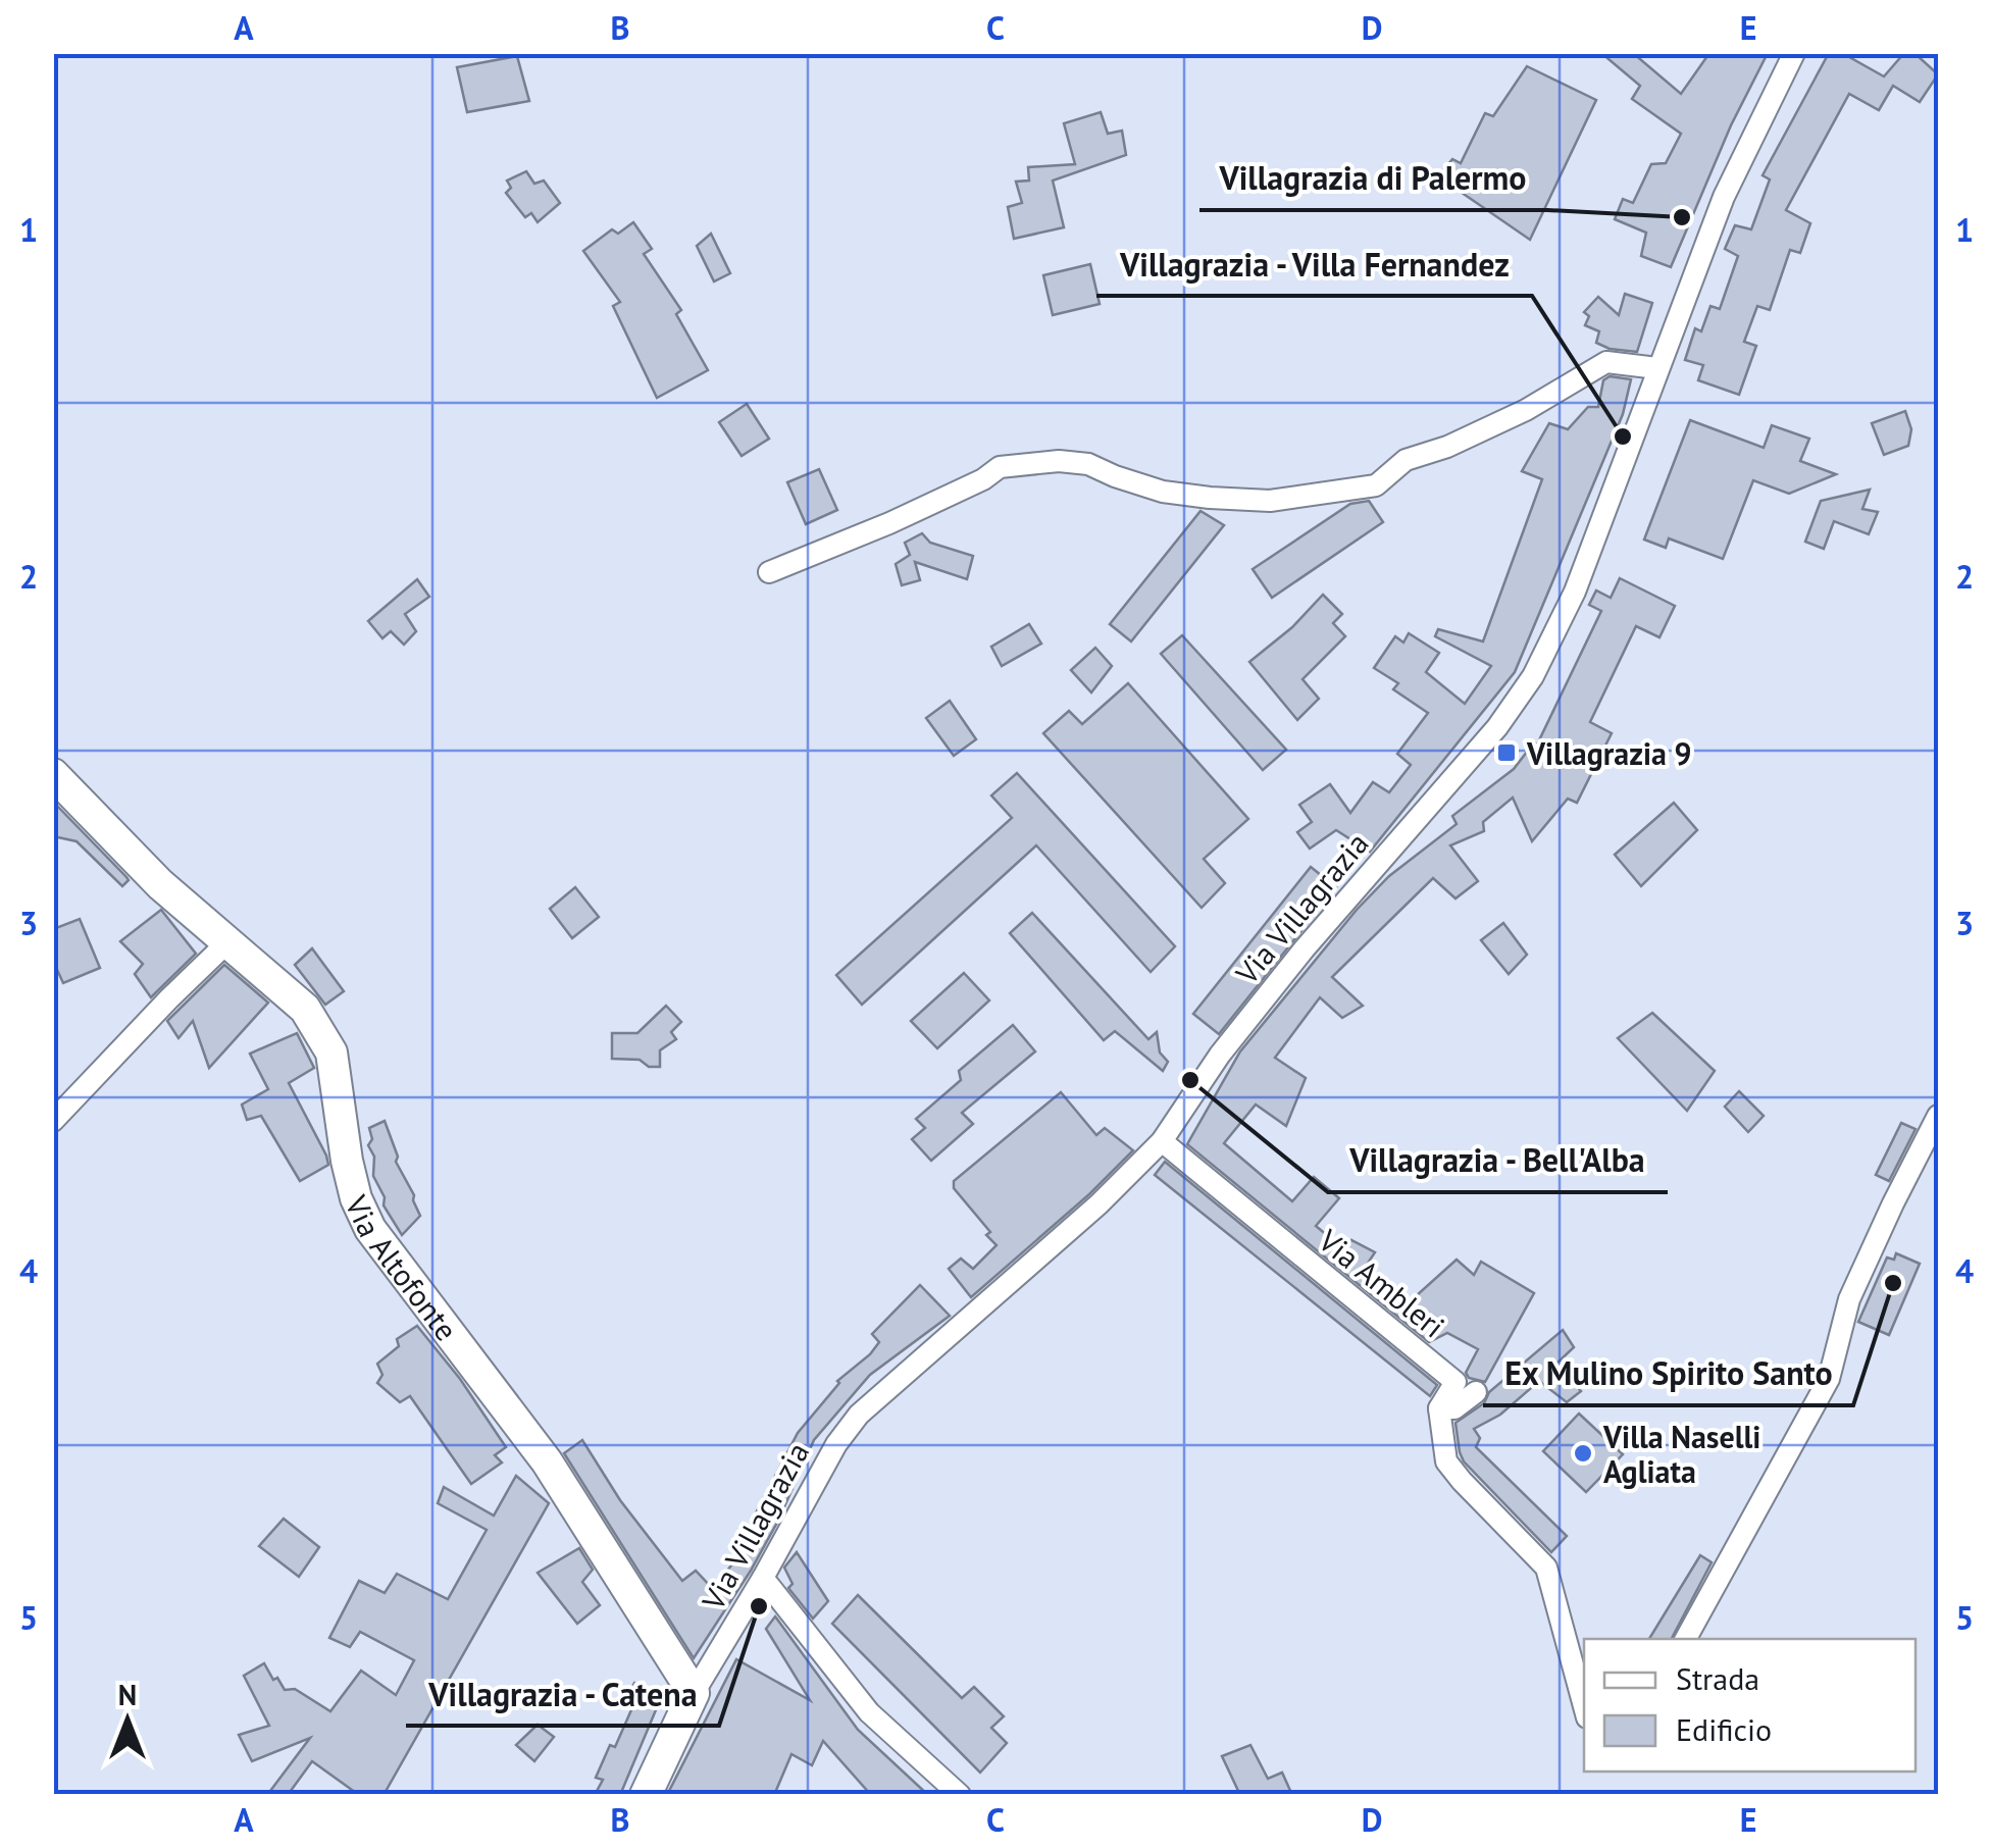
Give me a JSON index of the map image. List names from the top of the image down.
{
  "streets": {
    "main road": ["Via Altofonte"],
    "street": ["Via Villagrazia", "Via Ambleri"]
  },
  "crossings": [
    ["Via Villagrazia", "Via Altofonte"],
    ["Via Villagrazia", "Via Ambleri"]
  ],
  "places": {
    "other": [
      "Villagrazia di Palermo",
      "Villagrazia - Villa Fernandez",
      "Villagrazia - Bell'Alba",
      "Ex Mulino Spirito Santo",
      "Villa Naselli Agliata",
      "Villagrazia - Catena"
    ],
    "transit": ["Villagrazia 9"]
  },
  "legend": ["Strada", "Edificio"],
  "north": "top",
  "grid": {
    "columns": [
      "A",
      "B",
      "C",
      "D",
      "E"
    ],
    "rows": [
      "1",
      "2",
      "3",
      "4",
      "5"
    ]
  }
}
